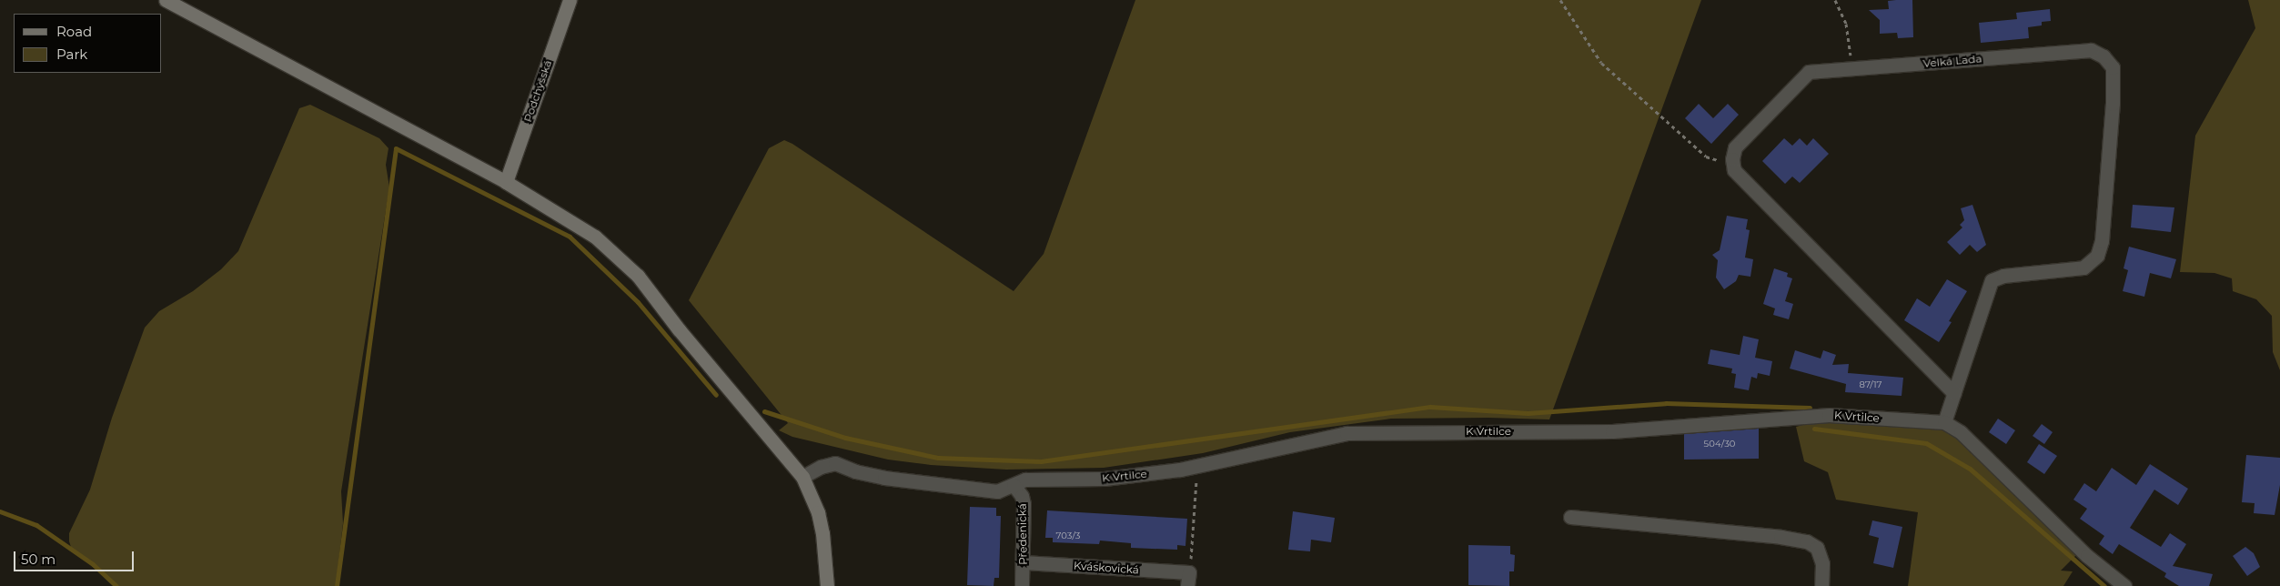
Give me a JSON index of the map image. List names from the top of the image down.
{
  "streets": {
    "street": [
      "Velká Lada",
      "Podchýšská",
      "K Vrtilce",
      "Předenická",
      "Kváskovická"
    ]
  },
  "crossings": [
    ["Velká Lada", "K Vrtilce"],
    ["K Vrtilce", "Předenická"],
    ["Předenická", "Kváskovická"]
  ],
  "house_numbers": ["87/17", "504/30", "703/3"],
  "legend": ["Road", "Park"],
  "scale_bar": "50 m"
}
